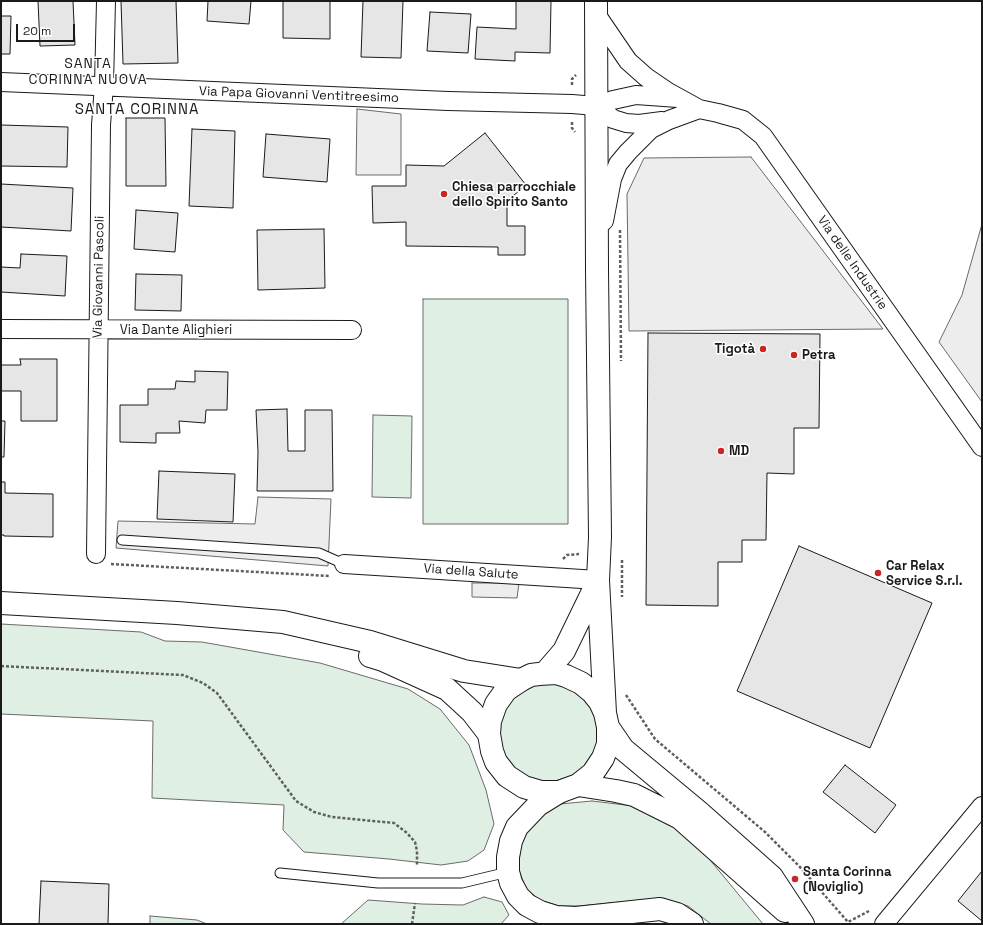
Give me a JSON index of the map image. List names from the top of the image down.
{
  "streets": {
    "street": [
      "Via Papa Giovanni Ventitreesimo",
      "Via delle Industrie",
      "Via Giovanni Pascoli",
      "Via Dante Alighieri",
      "Via della Salute"
    ]
  },
  "crossings": [
    ["Via Papa Giovanni Ventitreesimo", "Via delle Industrie"],
    ["Via Papa Giovanni Ventitreesimo", "Via Giovanni Pascoli"],
    ["Via Giovanni Pascoli", "Via Dante Alighieri"]
  ],
  "districts": ["SANTA CORINNA NUOVA", "SANTA CORINNA"],
  "places": [
    "Chiesa parrocchiale dello Spirito Santo",
    "Tigotà",
    "Petra",
    "MD",
    "Car Relax Service S.r.l.",
    "Santa Corinna (Noviglio)"
  ],
  "scale_bar": "20 m"
}
